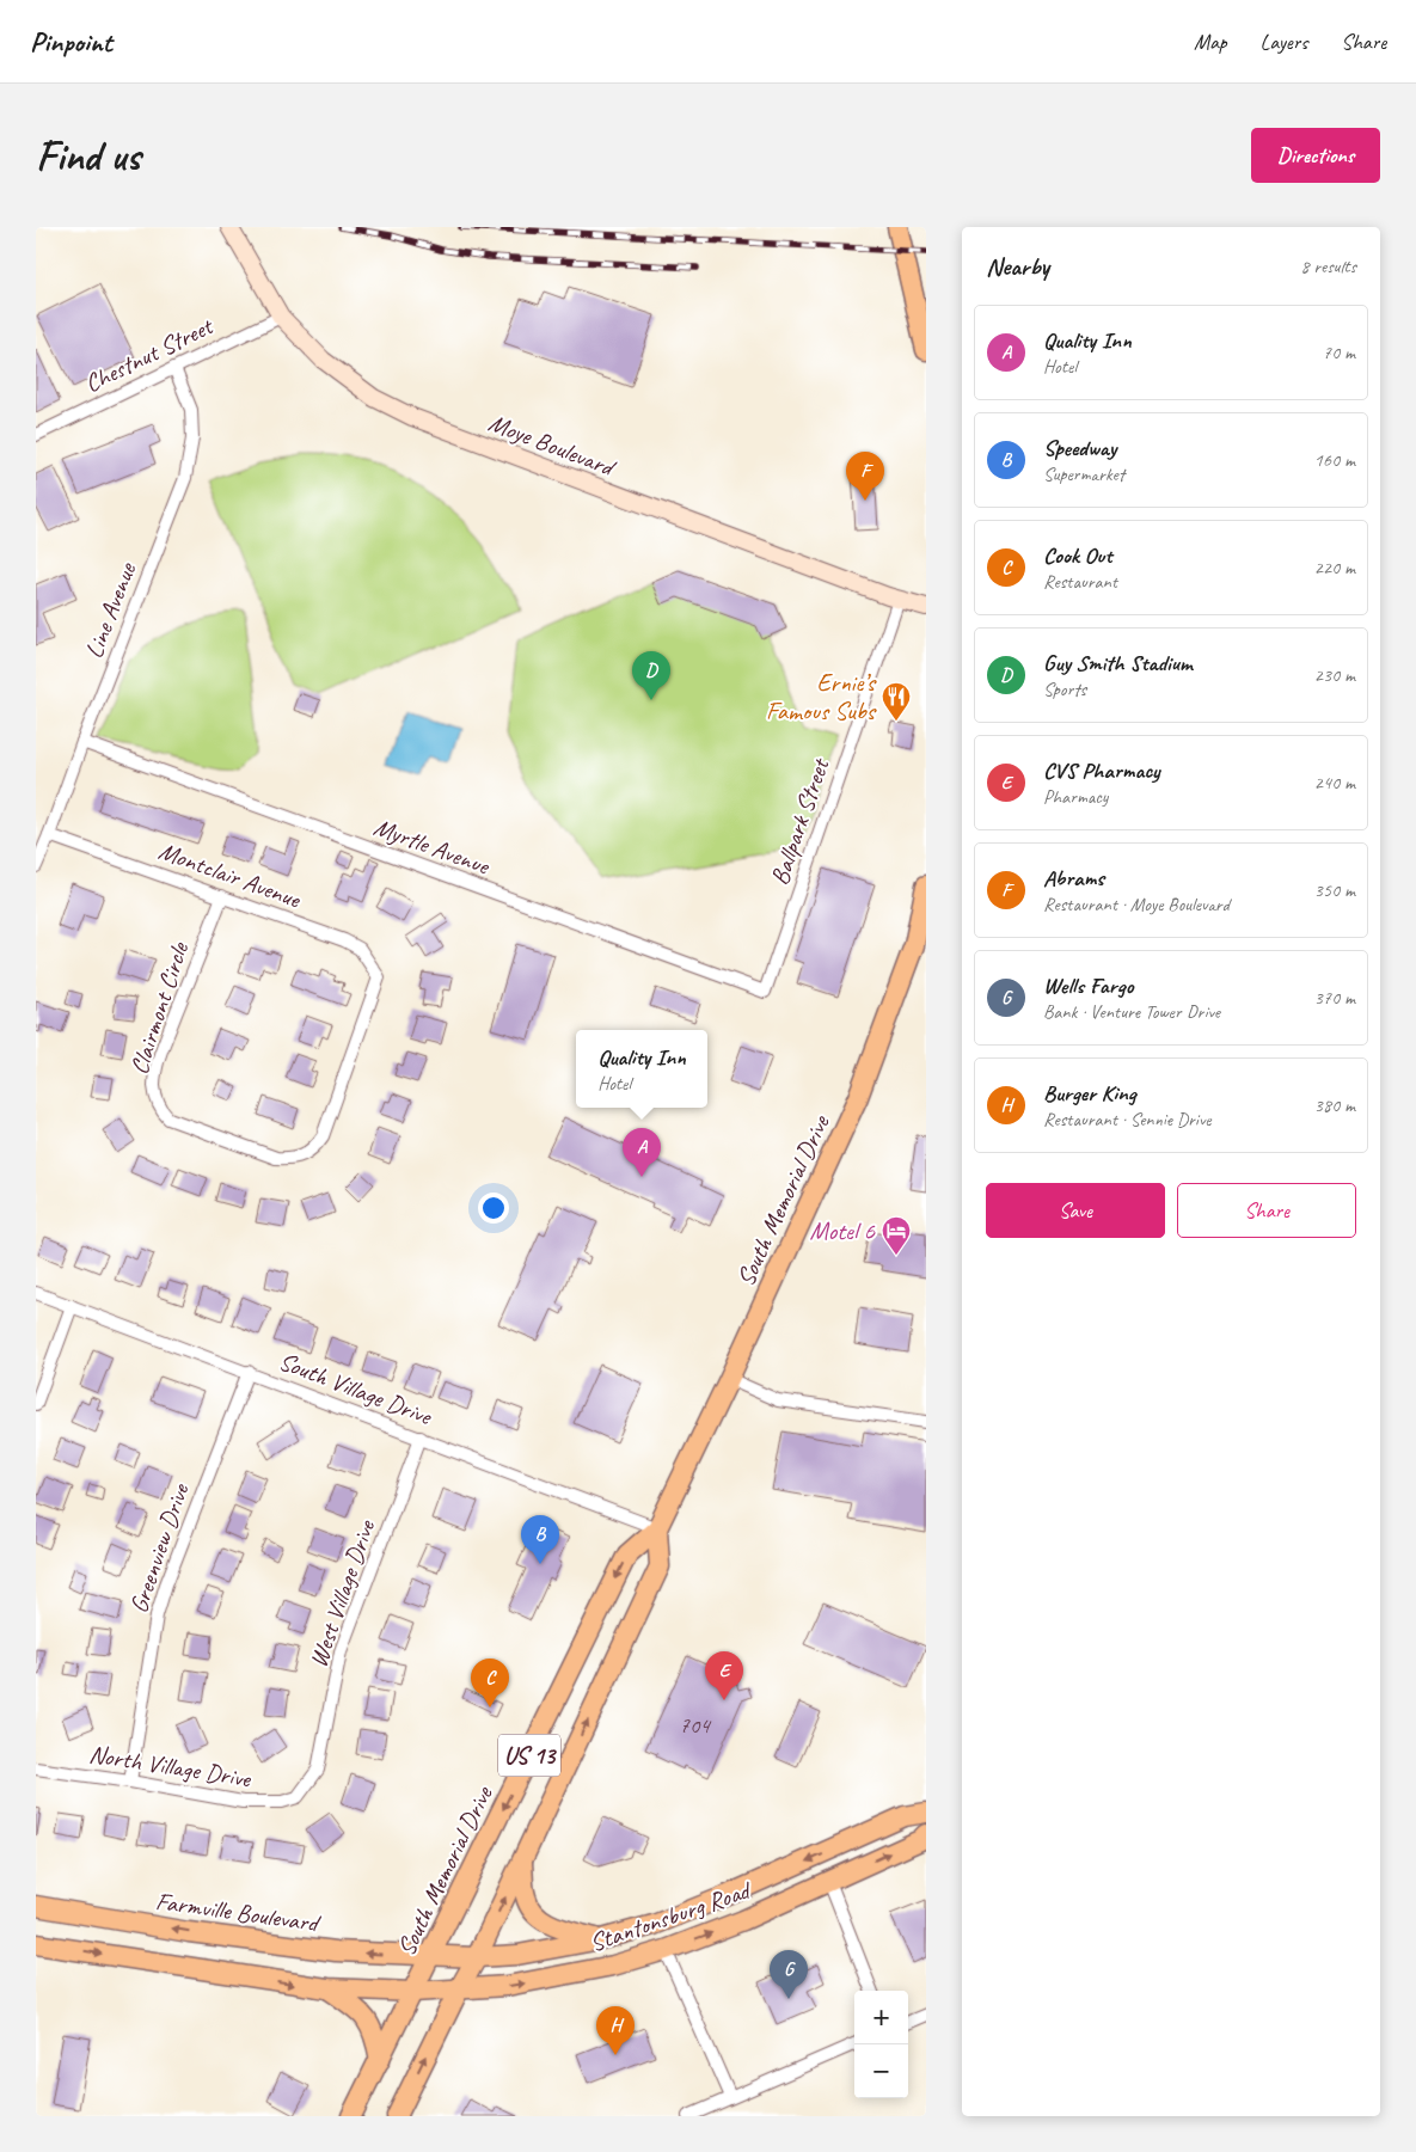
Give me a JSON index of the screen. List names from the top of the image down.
{
  "streets": {
    "main road": [
      "Moye Boulevard",
      "South Memorial Drive",
      "US 13",
      "Farmville Boulevard",
      "Stantonsburg Road"
    ],
    "street": [
      "Chestnut Street",
      "Line Avenue",
      "Ballpark Street",
      "Myrtle Avenue",
      "Montclair Avenue",
      "Clairmont Circle",
      "South Village Drive",
      "Greenview Drive",
      "West Village Drive",
      "North Village Drive"
    ]
  },
  "crossings": [
    ["Chestnut Street", "Moye Boulevard"],
    ["Chestnut Street", "Line Avenue"],
    ["Moye Boulevard", "Ballpark Street"],
    ["Line Avenue", "Myrtle Avenue"],
    ["Line Avenue", "Montclair Avenue"],
    ["Ballpark Street", "Myrtle Avenue"],
    ["Montclair Avenue", "Clairmont Circle"],
    ["South Memorial Drive", "South Village Drive"],
    ["South Memorial Drive", "Farmville Boulevard"],
    ["South Memorial Drive", "Stantonsburg Road"],
    ["South Village Drive", "Greenview Drive"],
    ["South Village Drive", "West Village Drive"],
    ["Greenview Drive", "North Village Drive"],
    ["West Village Drive", "North Village Drive"],
    ["Farmville Boulevard", "Stantonsburg Road"]
  ],
  "places": {
    "restaurant": ["Ernie’s Famous Subs"],
    "hotel": ["Motel 6"]
  },
  "house_numbers": ["704"],
  "page": {
    "header": "Pinpoint",
    "nav": ["Map", "Layers", "Share"],
    "buttons": [
      "Directions",
      ["Save", "Share"]
    ],
    "title": "Find us",
    "heading": ["Nearby", "8 results"],
    "list": [
      {
        "mark": "A",
        "name": "Quality Inn",
        "note": "Hotel",
        "value": "70 m"
      },
      {
        "mark": "B",
        "name": "Speedway",
        "note": "Supermarket",
        "value": "160 m"
      },
      {
        "mark": "C",
        "name": "Cook Out",
        "note": "Restaurant",
        "value": "220 m"
      },
      {
        "mark": "D",
        "name": "Guy Smith Stadium",
        "note": "Sports",
        "value": "230 m"
      },
      {
        "mark": "E",
        "name": "CVS Pharmacy",
        "note": "Pharmacy",
        "value": "240 m"
      },
      {
        "mark": "F",
        "name": "Abrams",
        "note": "Restaurant · Moye Boulevard",
        "value": "350 m"
      },
      {
        "mark": "G",
        "name": "Wells Fargo",
        "note": "Bank · Venture Tower Drive",
        "value": "370 m"
      },
      {
        "mark": "H",
        "name": "Burger King",
        "note": "Restaurant · Sennie Drive",
        "value": "380 m"
      }
    ],
    "pins": [
      "F",
      "D",
      "A",
      "B",
      "E",
      "C",
      "G",
      "H"
    ],
    "popup": ["Quality Inn", "Hotel"],
    "map_buttons": ["+", "−"]
  }
}
